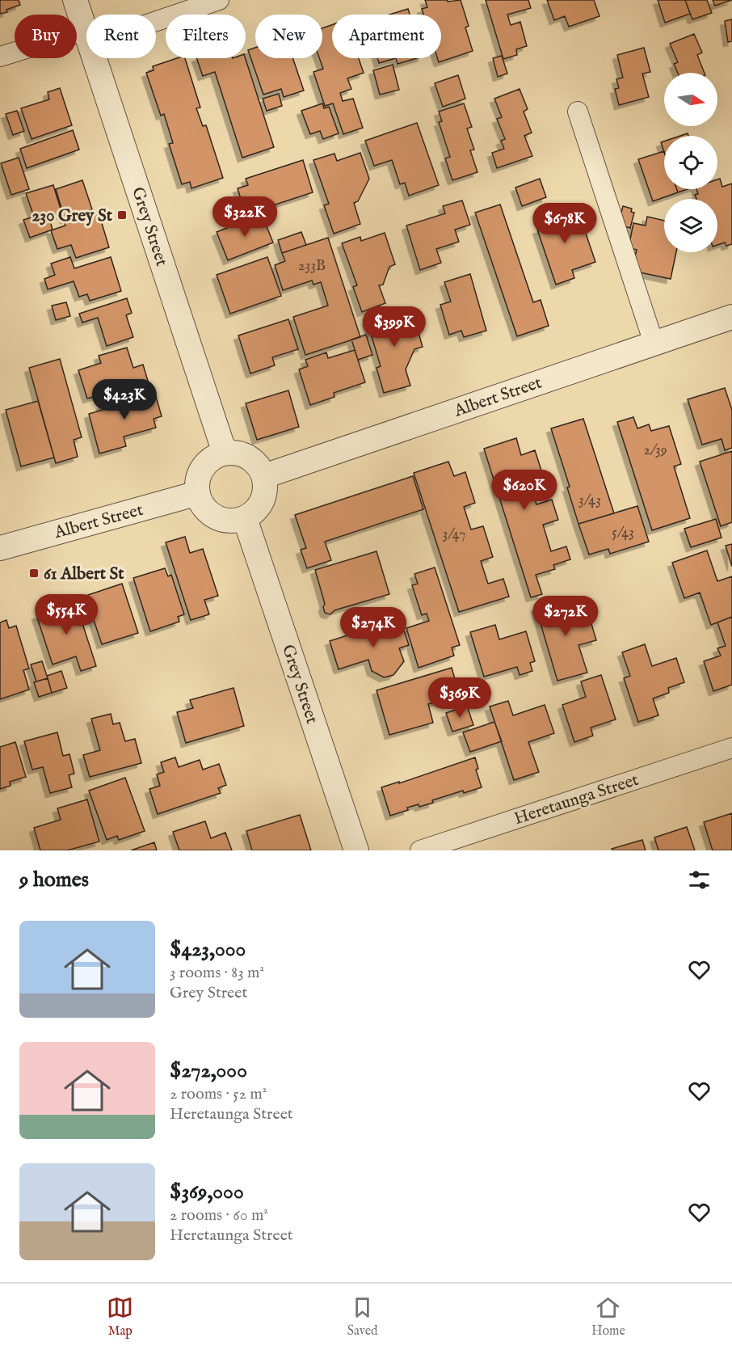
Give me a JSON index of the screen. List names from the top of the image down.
{
  "streets": {
    "street": ["Grey Street", "Albert Street", "Heretaunga Street"]
  },
  "crossings": [
    ["Grey Street", "Albert Street"]
  ],
  "places": {
    "transit": ["230 Grey St", "61 Albert St"]
  },
  "house_numbers": [
    "233B",
    "2/39",
    "3/43",
    "5/43",
    "3/47"
  ],
  "north": "right",
  "page": {
    "chip": [
      "Buy",
      "Rent",
      "Filters",
      "New",
      "Apartment"
    ],
    "price": [
      "$322K",
      "$678K",
      "$399K",
      "$423K",
      "$620K",
      "$554K",
      "$272K",
      "$274K",
      "$369K"
    ],
    "heading": "9 homes",
    "list": [
      {
        "name": "$423,000",
        "note": "3 rooms · 83 m² · Grey Street"
      },
      {
        "name": "$272,000",
        "note": "2 rooms · 52 m² · Heretaunga Street"
      },
      {
        "name": "$369,000",
        "note": "2 rooms · 60 m² · Heretaunga Street"
      }
    ],
    "tabs": ["Map", "Saved", "Home"]
  }
}
